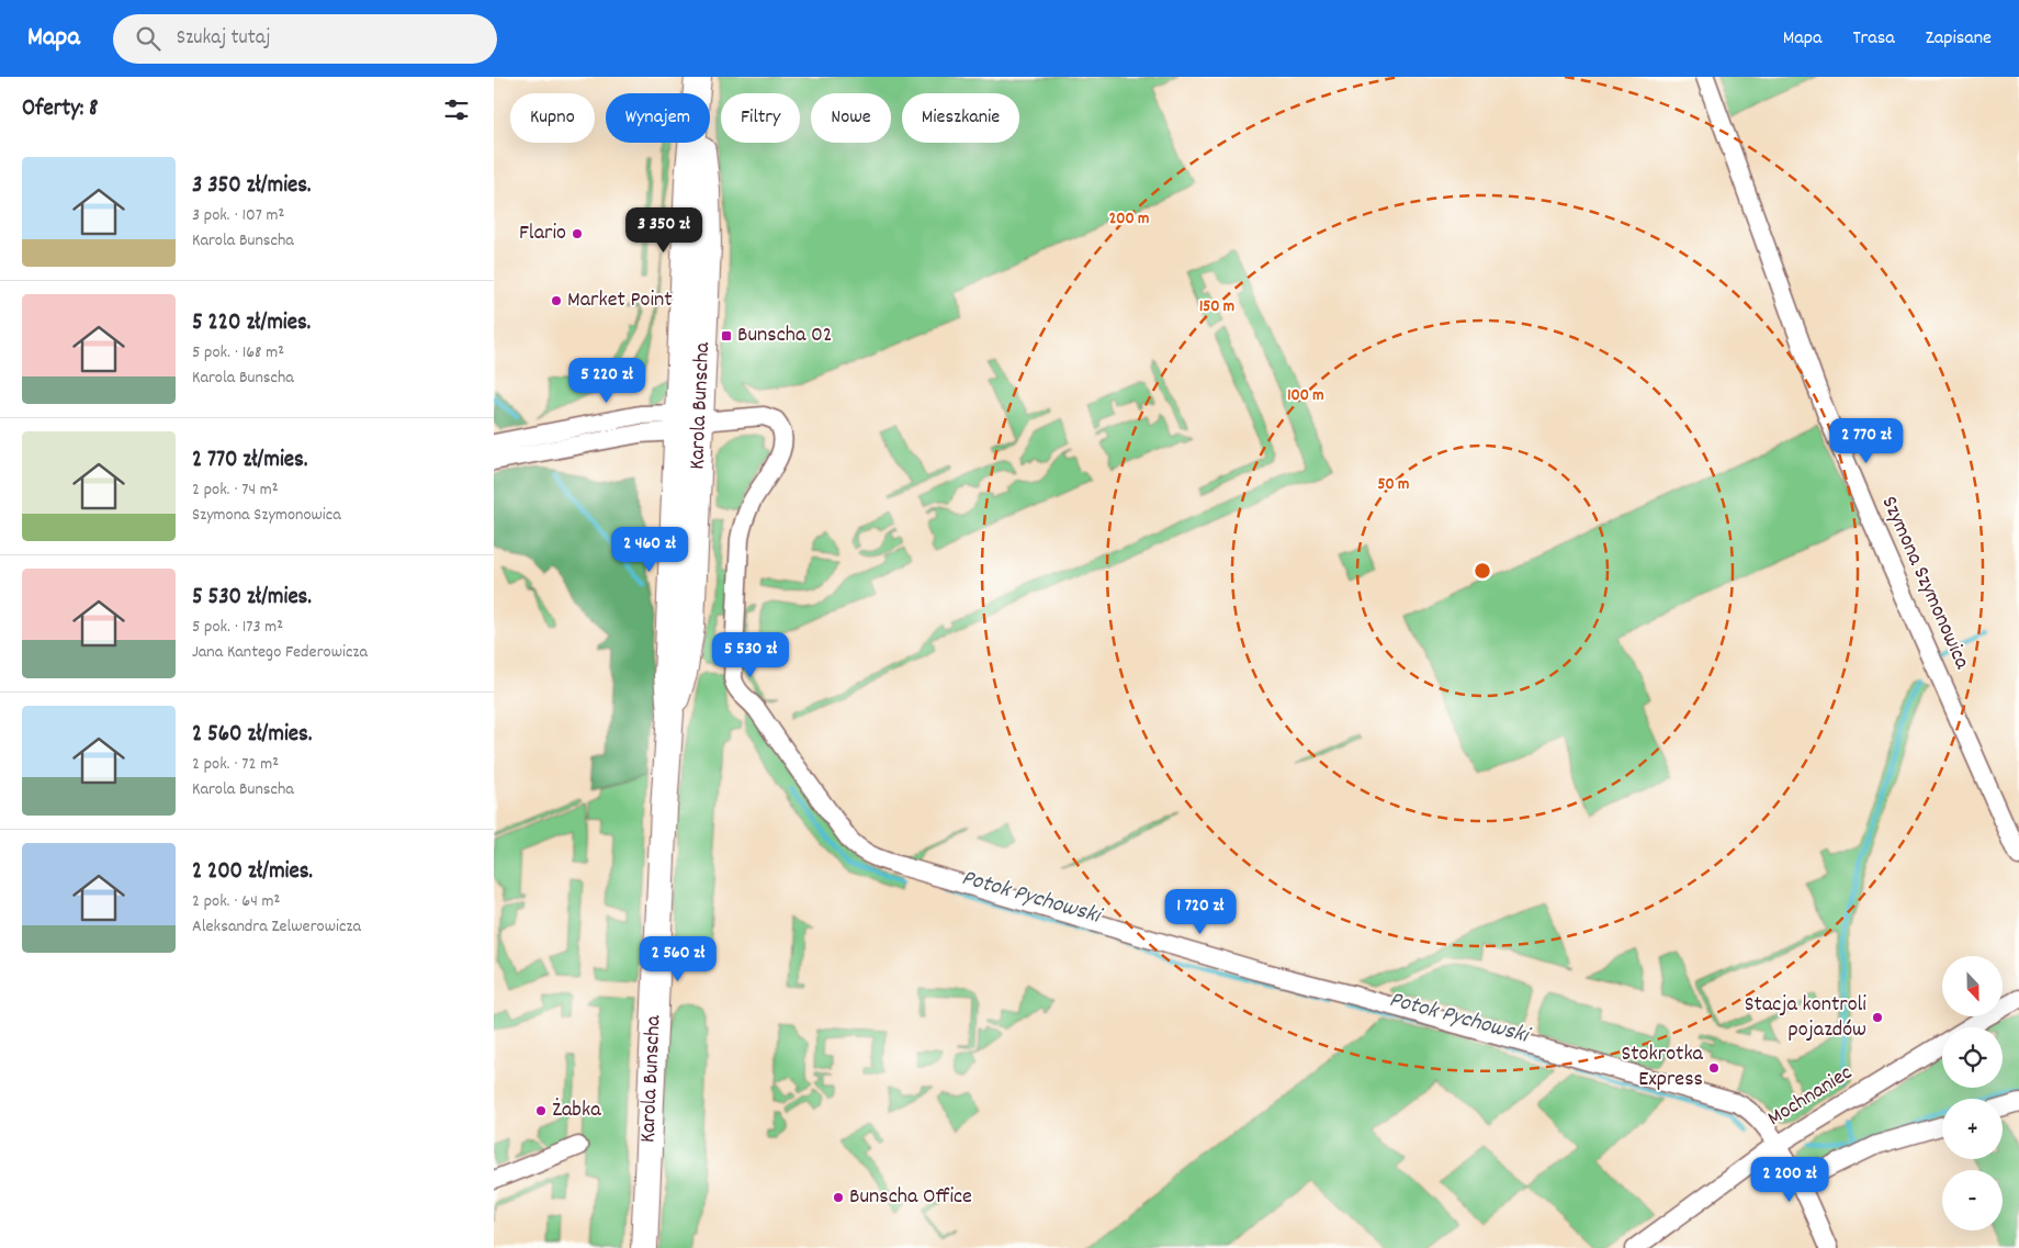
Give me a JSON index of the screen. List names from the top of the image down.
{
  "streets": {
    "main road": ["Karola Bunscha"],
    "street": ["Szymona Szymonowica", "Mochnaniec"]
  },
  "water": ["Potok Pychowski"],
  "places": {
    "other": [
      "Flario",
      "Market Point",
      "Stacja kontroli pojazdów",
      "Stokrotka Express",
      "Żabka",
      "Bunscha Office"
    ],
    "transit": ["Bunscha 02"]
  },
  "north": "bottom",
  "page": {
    "header": "Mapa",
    "search": "Szukaj tutaj",
    "nav": ["Mapa", "Trasa", "Zapisane"],
    "heading": "Oferty: 8",
    "chip": [
      "Kupno",
      "Wynajem",
      "Filtry",
      "Nowe",
      "Mieszkanie"
    ],
    "list": [
      {
        "name": "3 350 zł/mies.",
        "note": "3 pok. · 107 m² · Karola Bunscha"
      },
      {
        "name": "5 220 zł/mies.",
        "note": "5 pok. · 168 m² · Karola Bunscha"
      },
      {
        "name": "2 770 zł/mies.",
        "note": "2 pok. · 74 m² · Szymona Szymonowica"
      },
      {
        "name": "5 530 zł/mies.",
        "note": "5 pok. · 173 m² · Jana Kantego Federowicza"
      },
      {
        "name": "2 560 zł/mies.",
        "note": "2 pok. · 72 m² · Karola Bunscha"
      },
      {
        "name": "2 200 zł/mies.",
        "note": "2 pok. · 64 m² · Aleksandra Zelwerowicza"
      }
    ],
    "price": [
      "3 350 zł",
      "5 220 zł",
      "2 770 zł",
      "2 460 zł",
      "5 530 zł",
      "1 720 zł",
      "2 560 zł",
      "2 200 zł"
    ],
    "map_buttons": ["+", "−"]
  },
  "rings": [
    "200 m",
    "150 m",
    "100 m",
    "50 m"
  ]
}
